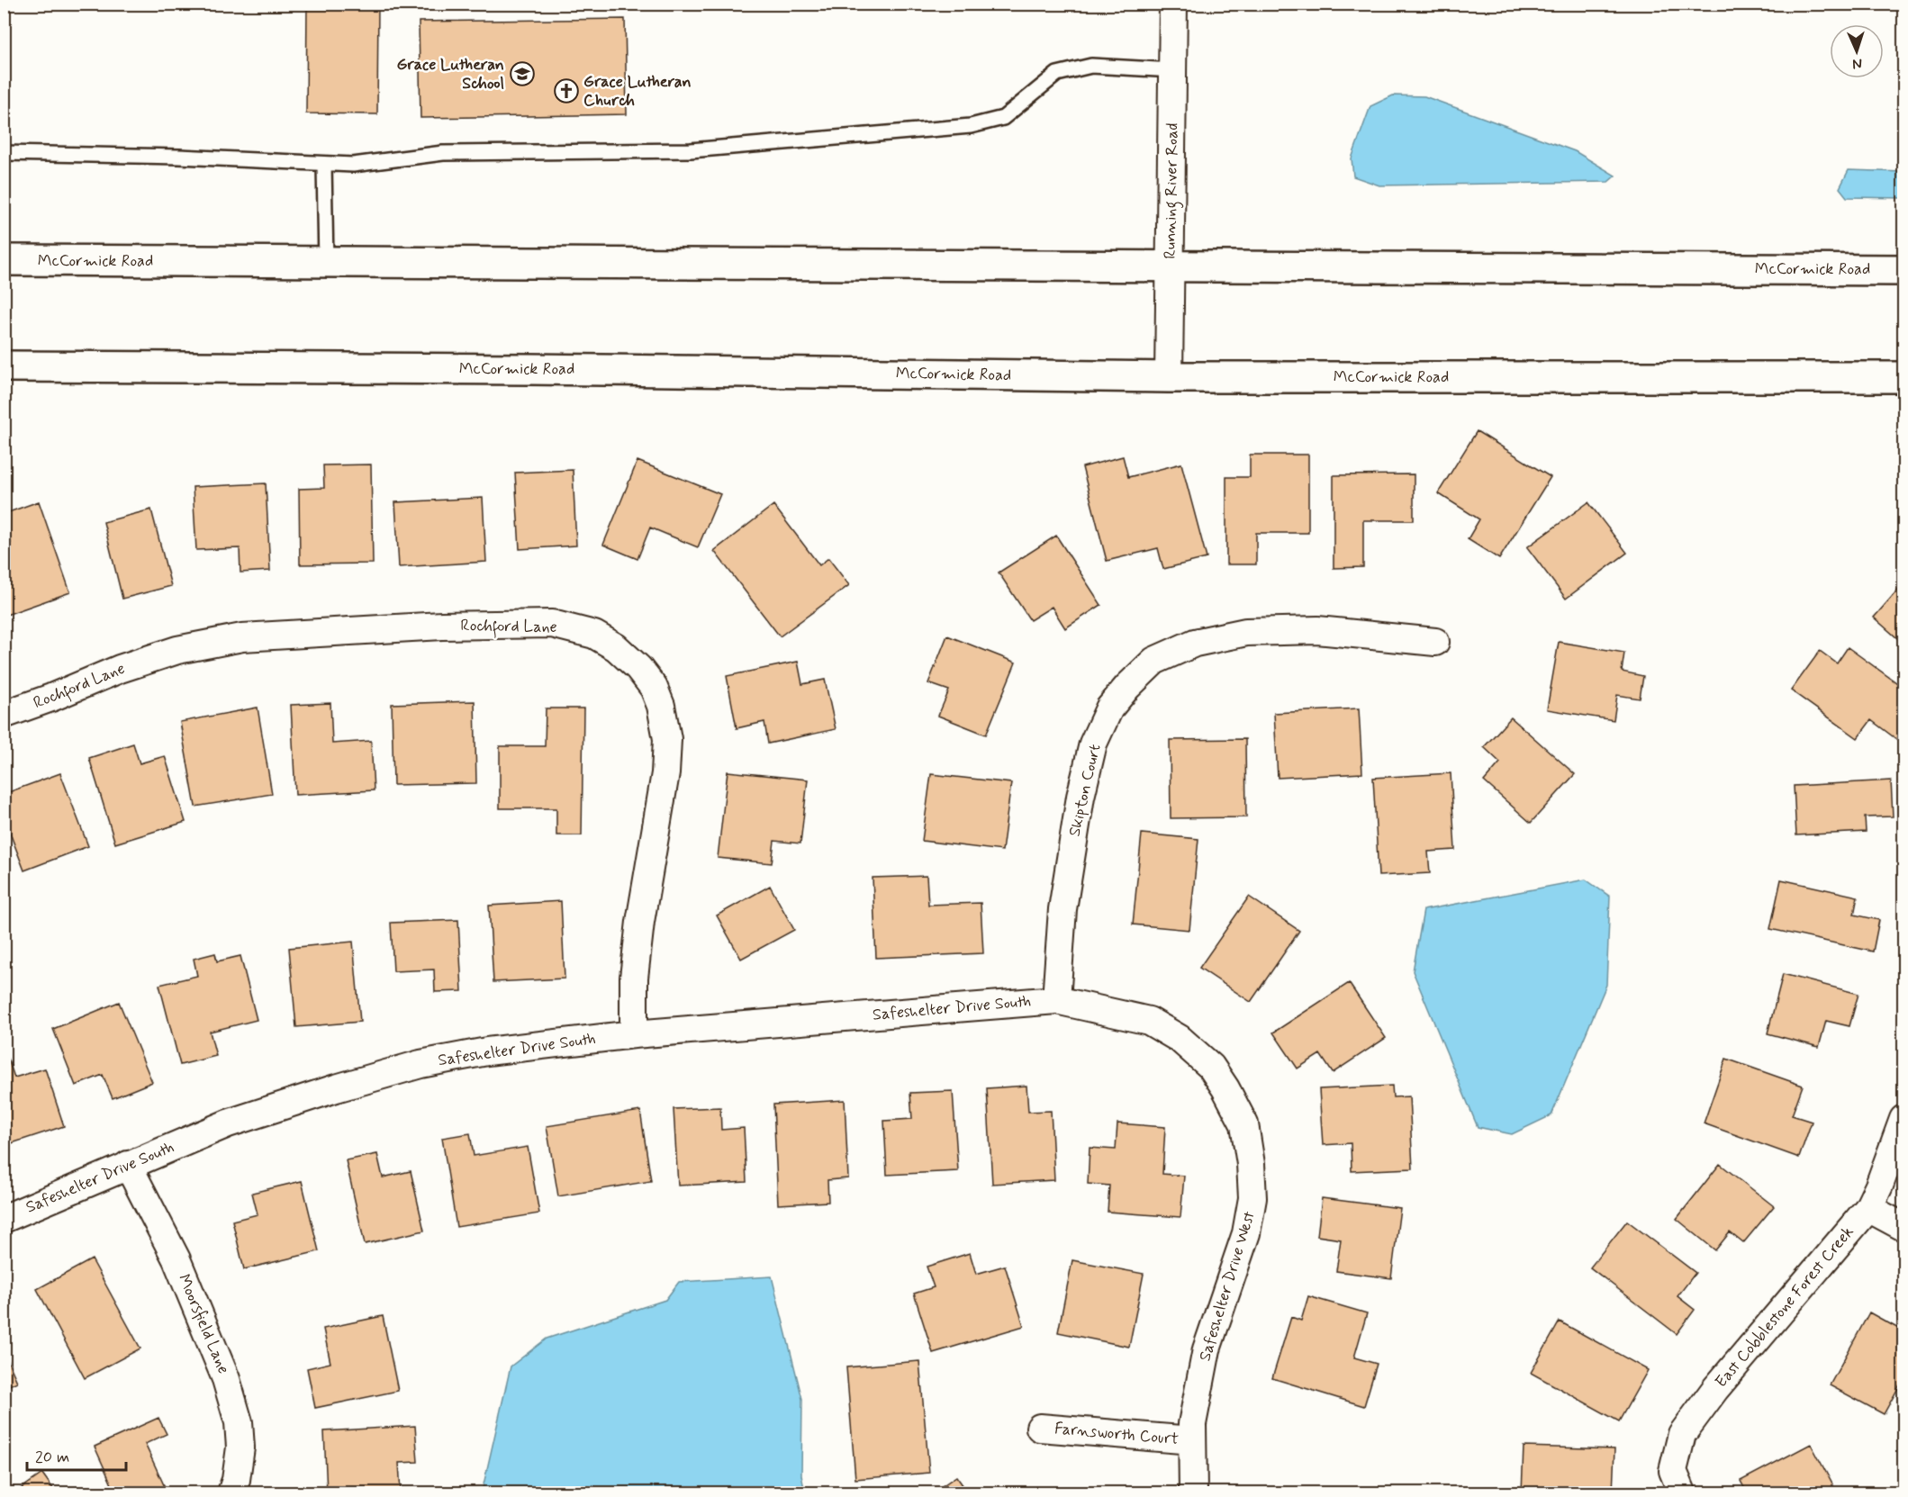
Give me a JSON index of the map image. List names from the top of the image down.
{
  "streets": {
    "main road": ["McCormick Road"],
    "street": [
      "Running River Road",
      "Rochford Lane",
      "Skipton Court",
      "Safeshelter Drive South",
      "Safeshelter Drive West",
      "East Cobblestone Forest Creek",
      "Moorsfield Lane",
      "Farnsworth Court"
    ]
  },
  "crossings": [
    ["Running River Road", "McCormick Road"],
    ["Rochford Lane", "Safeshelter Drive South"],
    ["Skipton Court", "Safeshelter Drive South"],
    ["Skipton Court", "Safeshelter Drive West"],
    ["Safeshelter Drive South", "Safeshelter Drive West"],
    ["Safeshelter Drive South", "Moorsfield Lane"],
    ["Safeshelter Drive West", "Farnsworth Court"]
  ],
  "places": {
    "school or university": ["Grace Lutheran School"],
    "church": ["Grace Lutheran Church"]
  },
  "scale_bar": "20 m",
  "north": "bottom"
}
